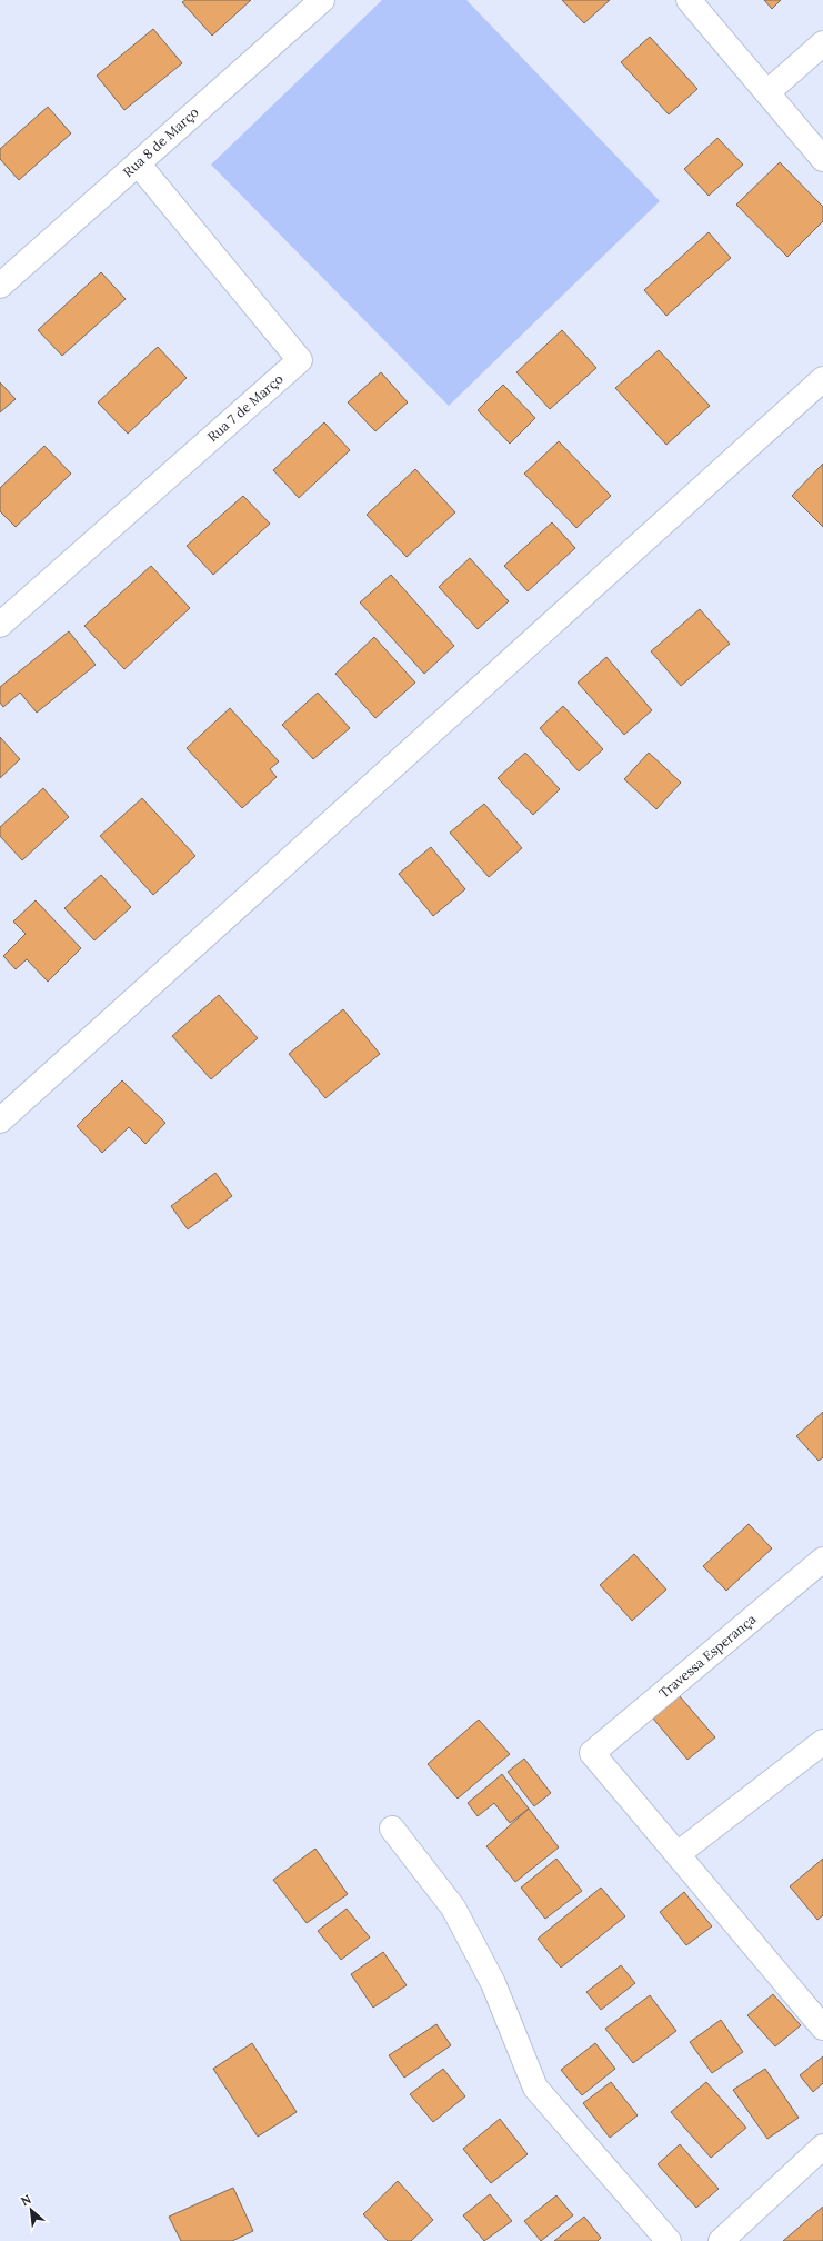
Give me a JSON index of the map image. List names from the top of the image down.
{
  "streets": {
    "street": ["Rua 8 de Março", "Rua 7 de Março", "Travessa Esperança"]
  },
  "crossings": [
    ["Rua 8 de Março", "Rua 7 de Março"]
  ],
  "north": "top left"
}
